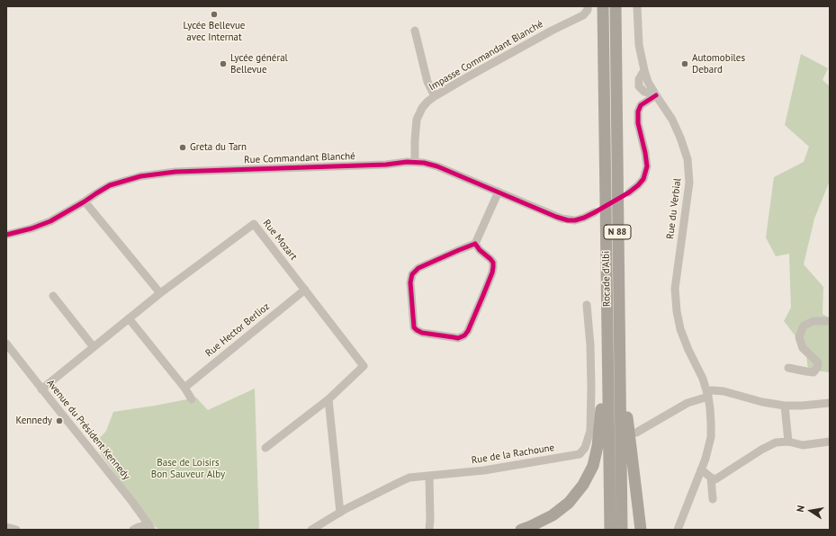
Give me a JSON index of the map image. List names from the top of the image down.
{
  "streets": {
    "highway": ["N 88", "Rocade d'Albi"],
    "street": [
      "Impasse Commandant Blanché",
      "Rue Commandant Blanché",
      "Rue du Verbial",
      "Rue Mozart",
      "Rue Hector Berlioz",
      "Avenue du Président Kennedy",
      "Rue de la Rachoune"
    ]
  },
  "crossings": [
    ["Impasse Commandant Blanché", "Rue Commandant Blanché"],
    ["Rue Mozart", "Rue Hector Berlioz"]
  ],
  "parks": ["Base de Loisirs Bon Sauveur Alby"],
  "places": [
    "Lycée Bellevue avec Internat",
    "Lycée général Bellevue",
    "Automobiles Debard",
    "Greta du Tarn",
    "Kennedy"
  ],
  "north": "left"
}
